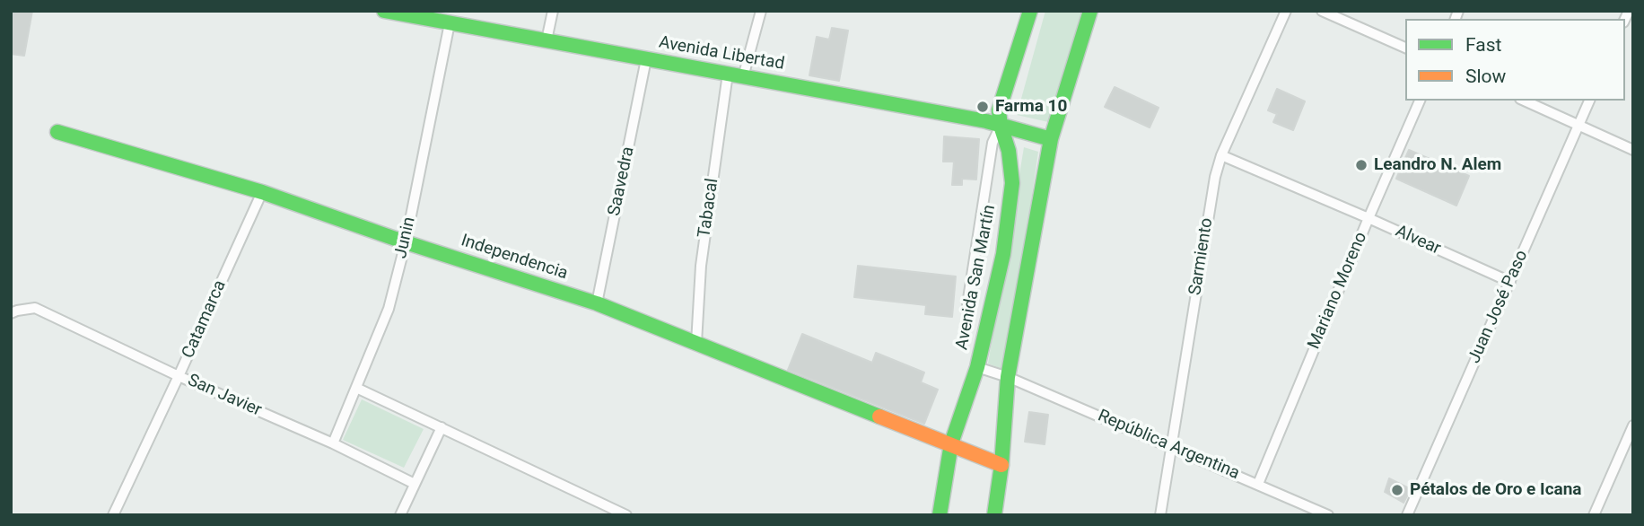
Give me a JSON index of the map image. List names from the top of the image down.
{
  "streets": {
    "main road": ["Avenida Libertad", "Independencia", "Avenida San Martín"],
    "street": [
      "Saavedra",
      "Tabacal",
      "Junin",
      "Alvear",
      "Sarmiento",
      "Mariano Moreno",
      "Juan José Paso",
      "Catamarca",
      "San Javier",
      "República Argentina"
    ]
  },
  "crossings": [
    ["Avenida Libertad", "Saavedra"],
    ["Avenida Libertad", "Tabacal"],
    ["Avenida Libertad", "Junin"],
    ["Avenida Libertad", "Avenida San Martín"],
    ["Saavedra", "Independencia"],
    ["Tabacal", "Independencia"],
    ["Junin", "Independencia"],
    ["Junin", "San Javier"],
    ["Alvear", "Sarmiento"],
    ["Alvear", "Mariano Moreno"],
    ["Alvear", "Juan José Paso"],
    ["Sarmiento", "República Argentina"],
    ["Independencia", "Avenida San Martín"],
    ["Independencia", "Catamarca"],
    ["Avenida San Martín", "República Argentina"],
    ["Mariano Moreno", "República Argentina"],
    ["Catamarca", "San Javier"]
  ],
  "places": ["Farma 10", "Leandro N. Alem", "Pétalos de Oro e Icana"],
  "legend": ["Fast", "Slow"]
}
